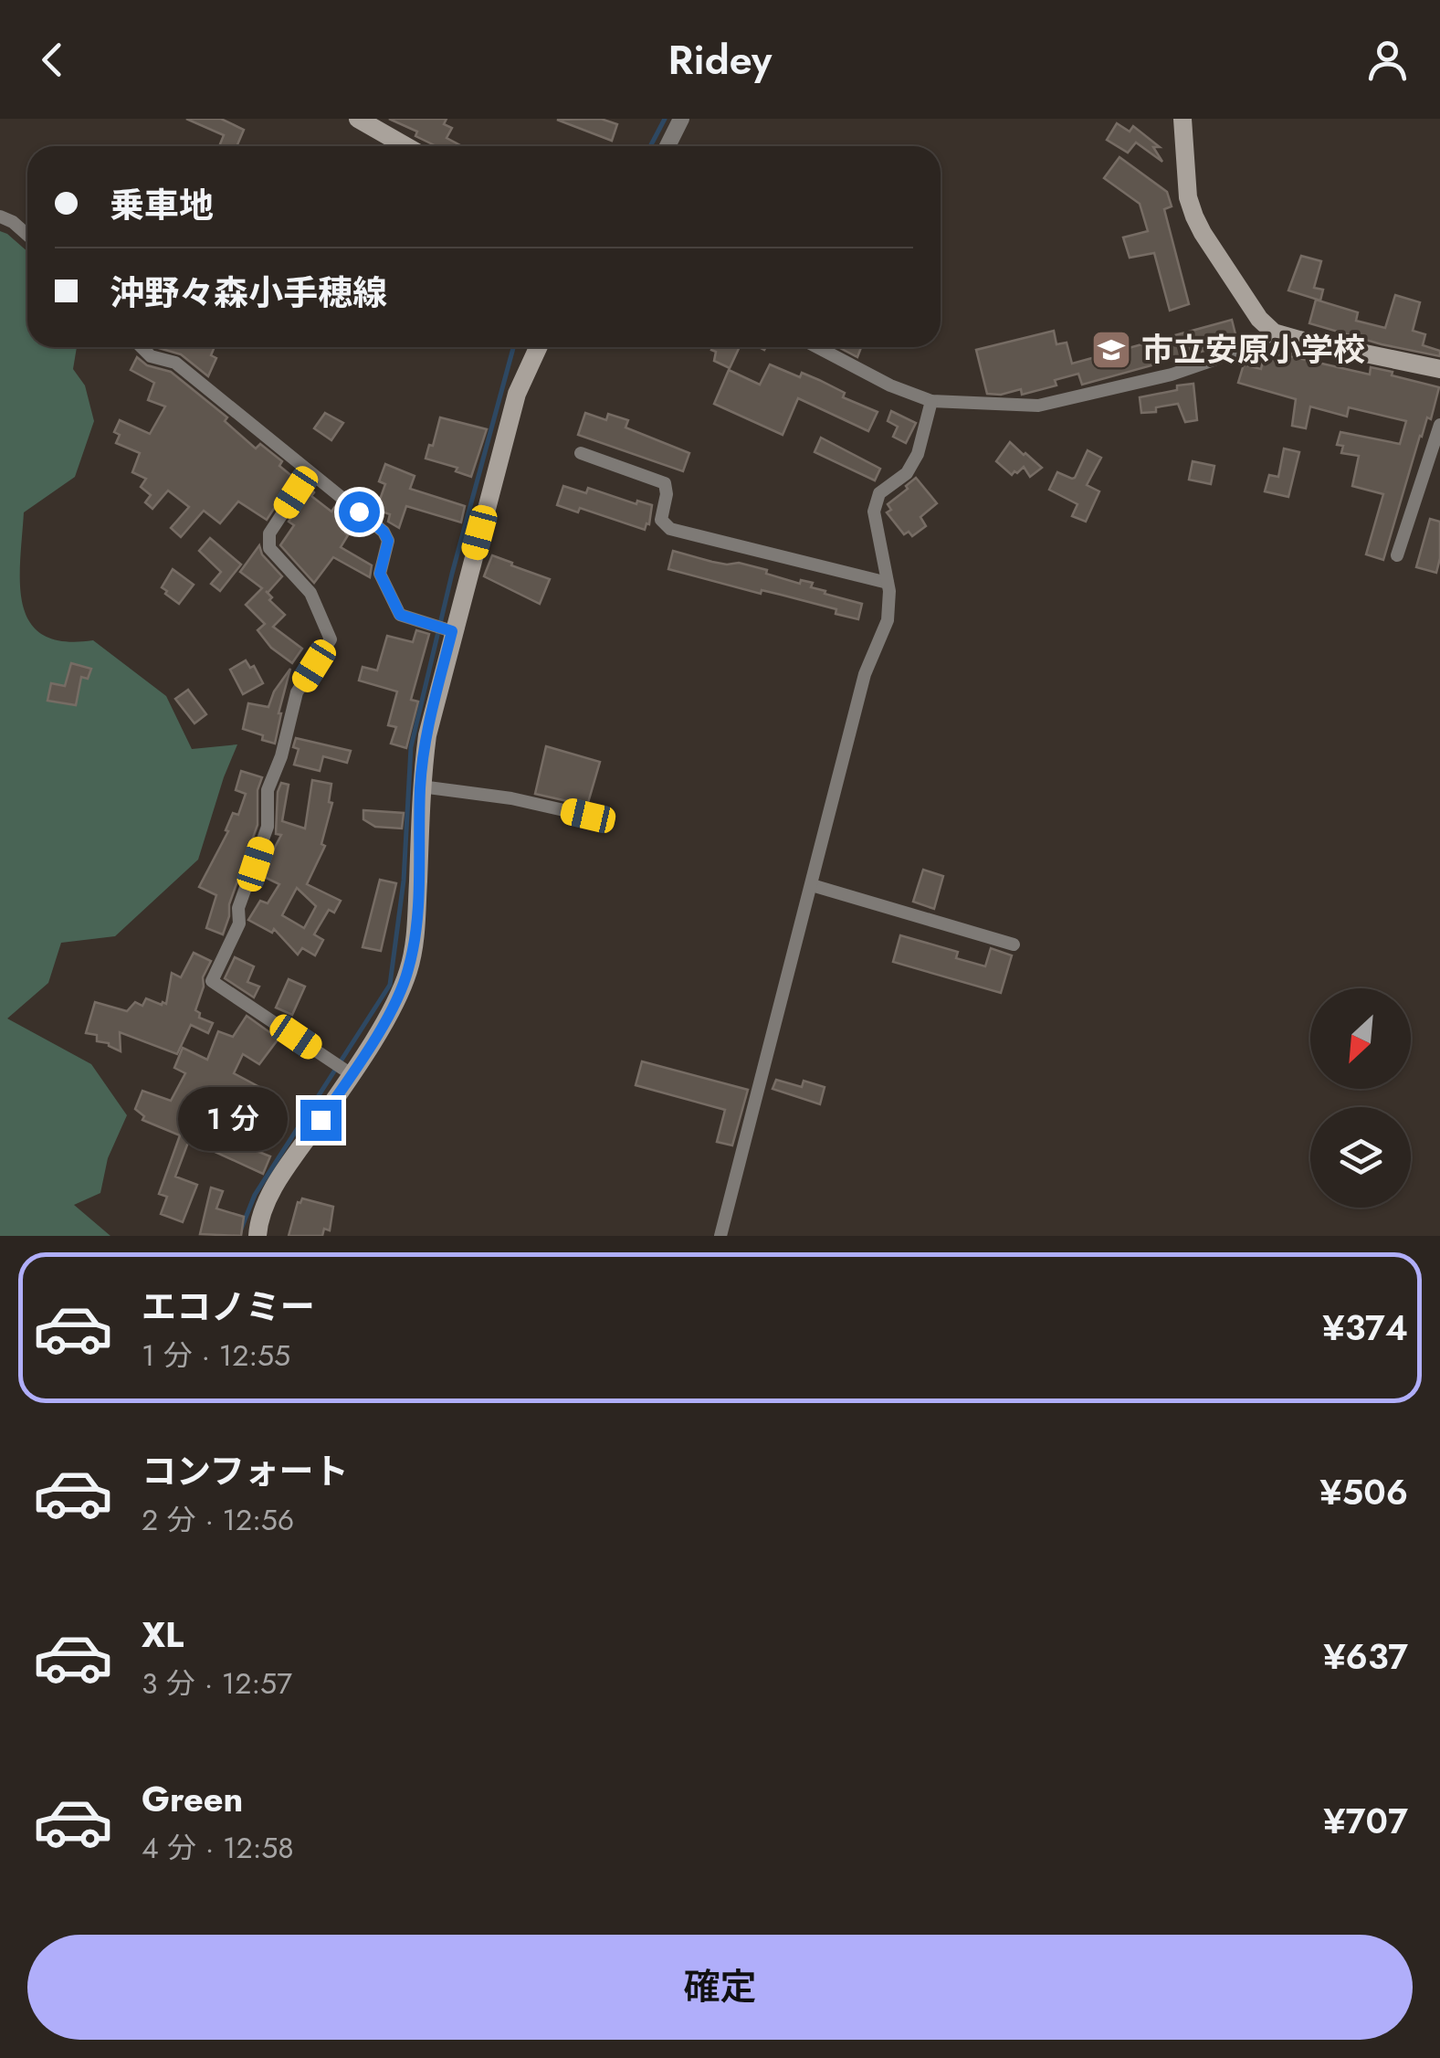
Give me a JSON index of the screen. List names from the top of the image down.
{
  "places": {
    "school or university": ["市立安原小学校"]
  },
  "north": "bottom left",
  "page": {
    "header": "Ridey",
    "banner": ["乗車地", "沖野々森小手穂線"],
    "bubble": "1 分",
    "list": [
      {
        "name": "エコノミー",
        "note": "1 分 · 12:55",
        "value": "¥374"
      },
      {
        "name": "コンフォート",
        "note": "2 分 · 12:56",
        "value": "¥506"
      },
      {
        "name": "XL",
        "note": "3 分 · 12:57",
        "value": "¥637"
      },
      {
        "name": "Green",
        "note": "4 分 · 12:58",
        "value": "¥707"
      }
    ],
    "buttons": "確定"
  }
}
